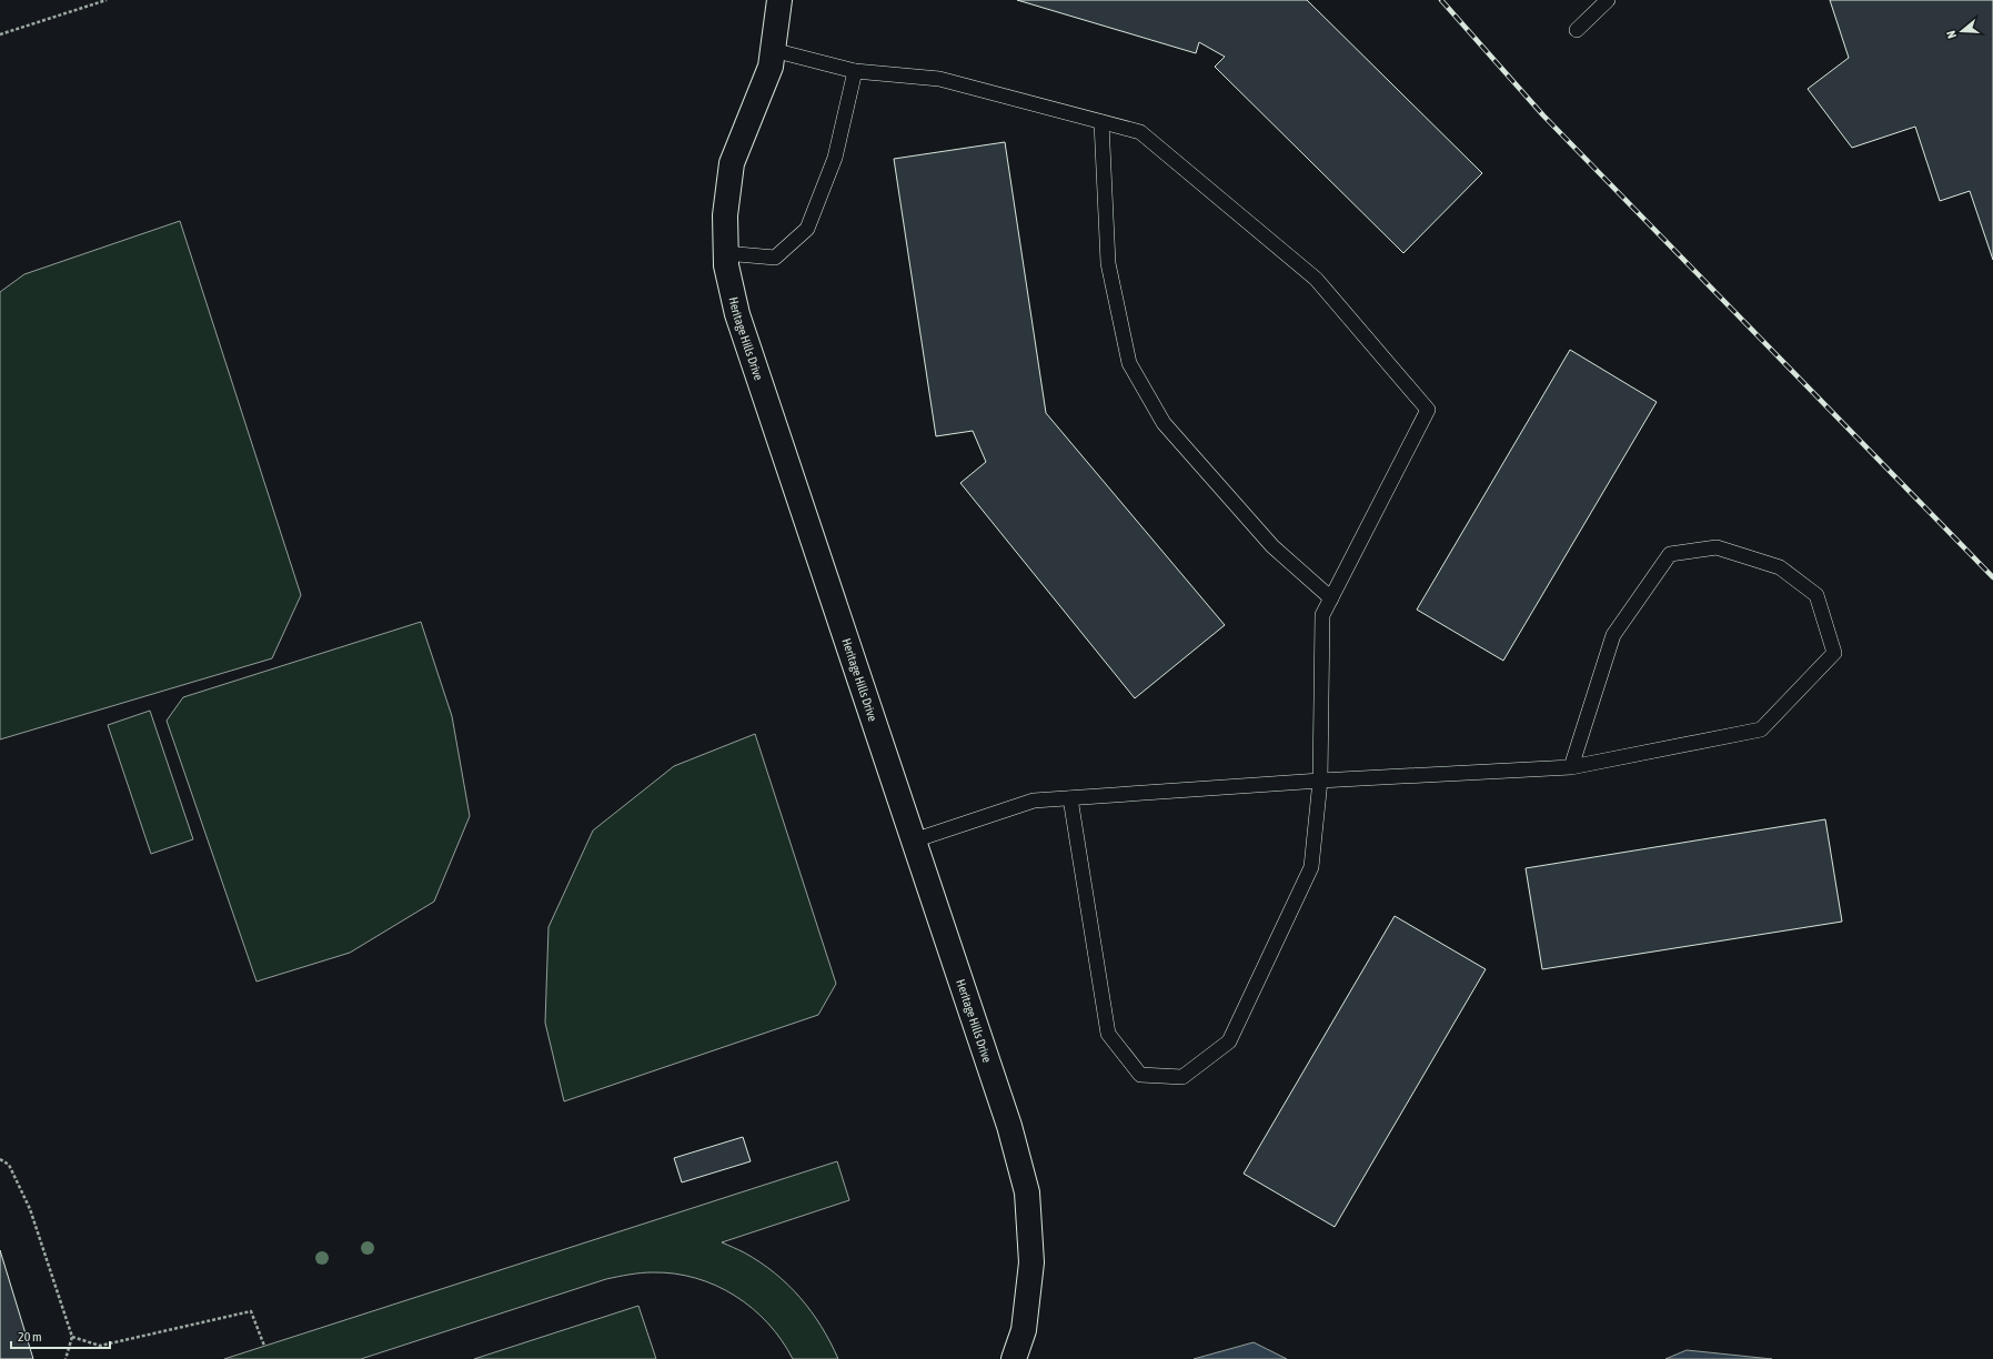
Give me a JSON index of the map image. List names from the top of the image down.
{
  "streets": {
    "street": ["Heritage Hills Drive"]
  },
  "scale_bar": "20 m",
  "north": "left"
}
